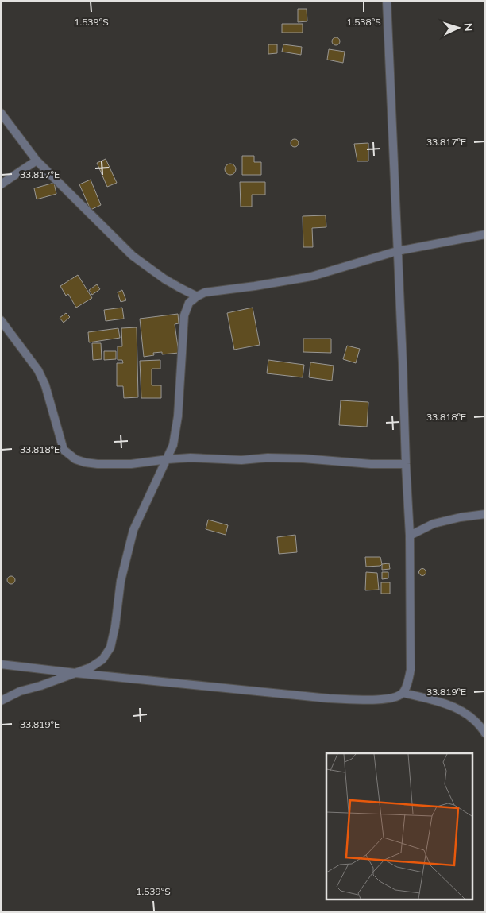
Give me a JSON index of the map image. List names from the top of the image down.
{
  "north": "right",
  "coordinates": [
    "1.539°S",
    "1.538°S",
    "33.817°E",
    "33.818°E",
    "33.819°E"
  ]
}
